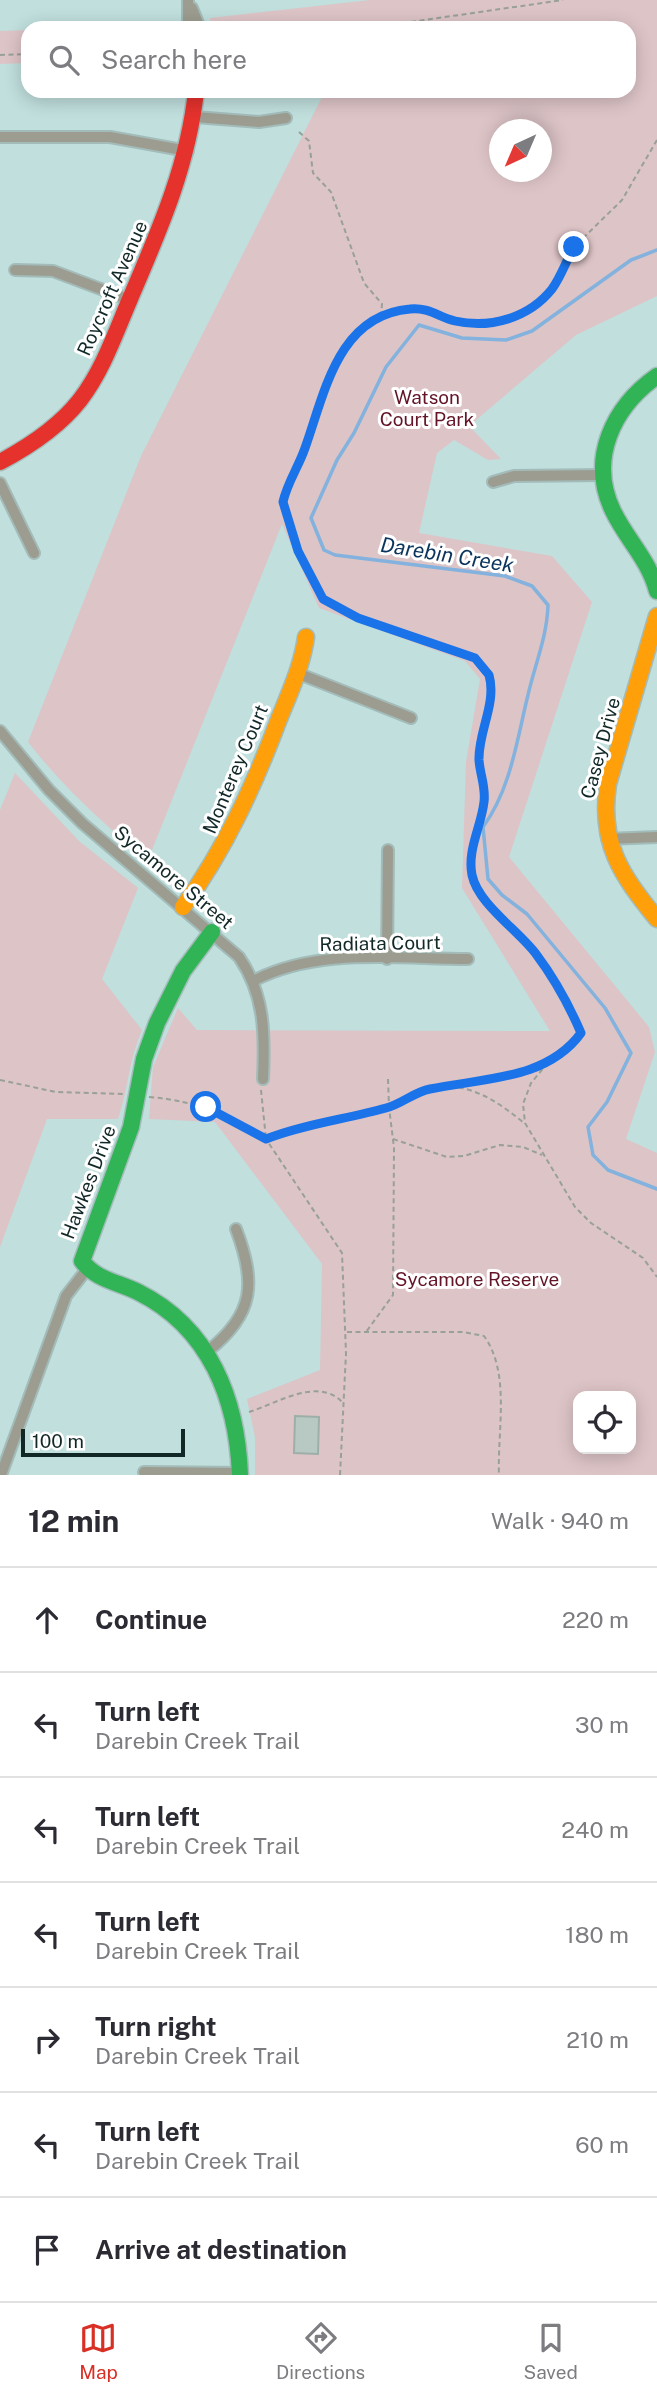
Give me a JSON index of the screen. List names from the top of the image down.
{
  "streets": {
    "street": [
      "Roycroft Avenue",
      "Casey Drive",
      "Monterey Court",
      "Sycamore Street",
      "Radiata Court",
      "Hawkes Drive"
    ]
  },
  "crossings": [
    ["Monterey Court", "Sycamore Street"],
    ["Sycamore Street", "Radiata Court"],
    ["Sycamore Street", "Hawkes Drive"]
  ],
  "water": ["Darebin Creek"],
  "parks": ["Watson Court Park", "Sycamore Reserve"],
  "scale_bar": "100 m",
  "north": "bottom left",
  "page": {
    "search": "Search here",
    "scale": "100 m",
    "heading": ["12 min", "Walk · 940 m"],
    "list": [
      ["Continue", "220 m"],
      ["Turn left", "Darebin Creek Trail", "30 m"],
      ["Turn left", "Darebin Creek Trail", "240 m"],
      ["Turn left", "Darebin Creek Trail", "180 m"],
      ["Turn right", "Darebin Creek Trail", "210 m"],
      ["Turn left", "Darebin Creek Trail", "60 m"],
      "Arrive at destination"
    ],
    "nav": ["Map", "Directions", "Saved"]
  }
}
